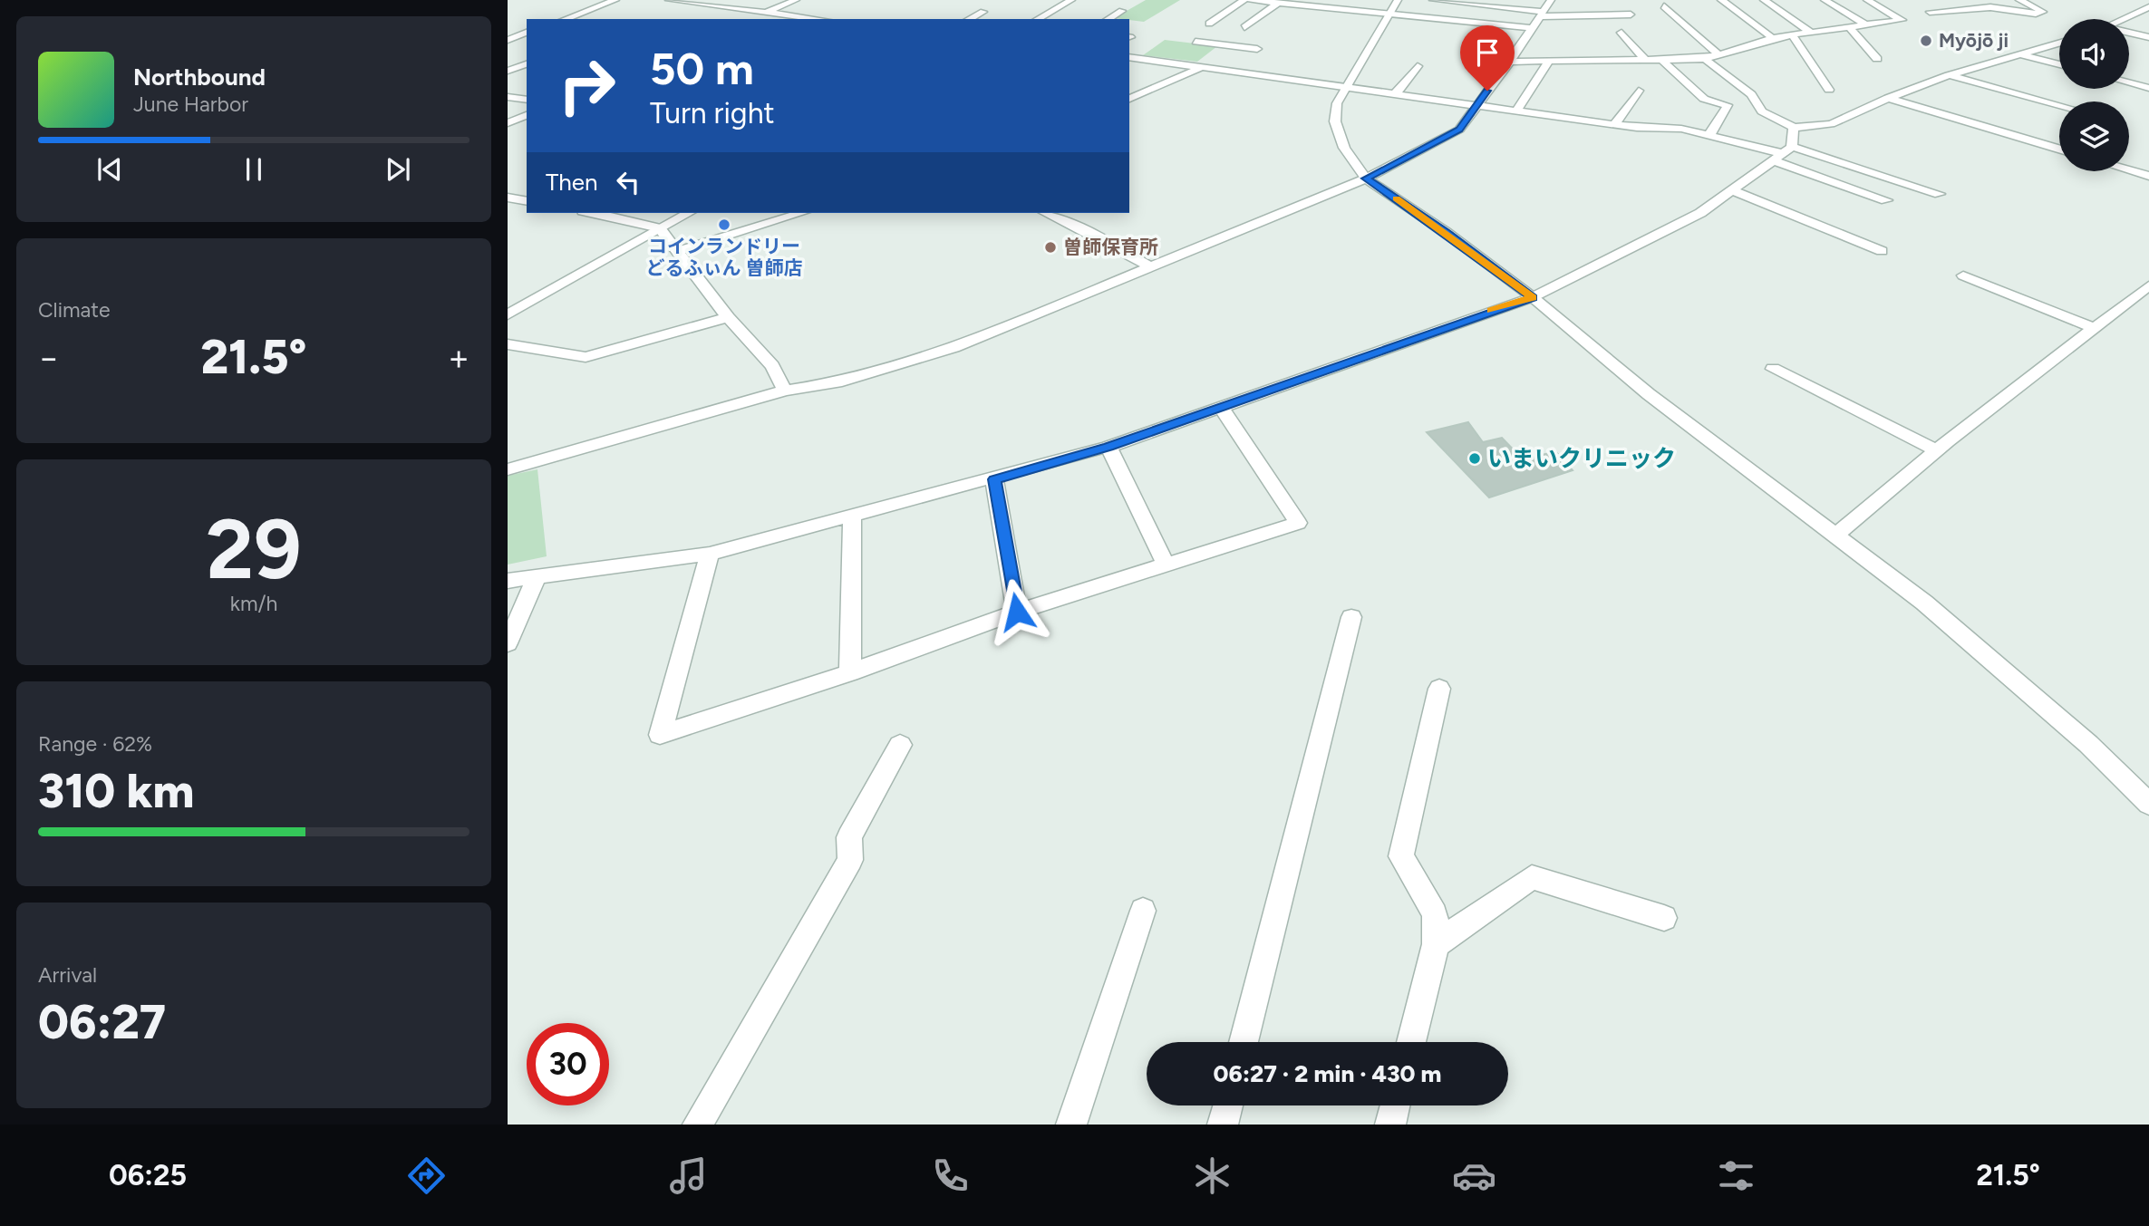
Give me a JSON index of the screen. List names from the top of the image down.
{
  "places": [
    "Myōjō ji",
    "コインランドリー どるふぃん 曽師店",
    "曽師保育所",
    "いまいクリニック"
  ],
  "page": {
    "turn": ["50 m", "Turn right"],
    "song": ["Northbound", "June Harbor"],
    "then": "Then",
    "tile": [
      "Climate",
      ["29", "km/h"],
      ["Range · 62%", "310 km"],
      ["Arrival", "06:27"]
    ],
    "heat": ["−", "21.5°", "+"],
    "limit": "30",
    "trip": "06:27 · 2 min · 430 m",
    "tabs": ["06:25", "21.5°"]
  }
}
